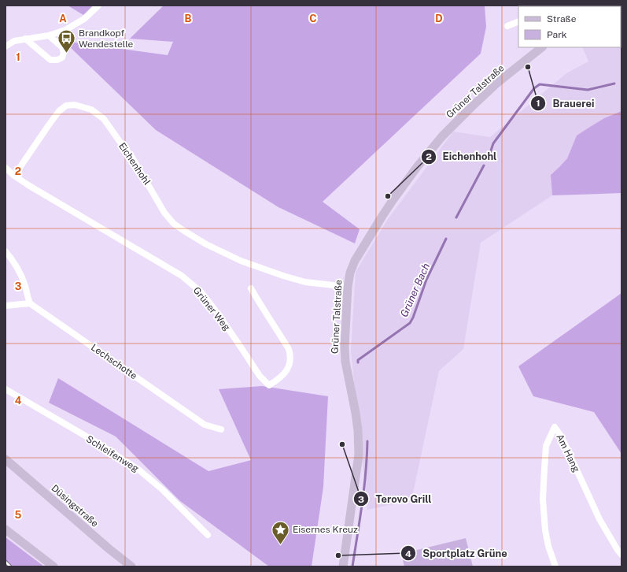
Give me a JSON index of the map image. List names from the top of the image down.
{
  "streets": {
    "main road": ["Grüner Talstraße", "Düsingstraße"],
    "street": [
      "Eichenhohl",
      "Grüner Weg",
      "Lechschotte",
      "Am Hang",
      "Schleifenweg"
    ]
  },
  "crossings": [
    ["Grüner Talstraße", "Eichenhohl"],
    ["Eichenhohl", "Grüner Weg"]
  ],
  "water": ["Grüner Bach"],
  "places": {
    "bus stop": ["Brandkopf Wendestelle"],
    "other": [
      "Brauerei",
      "Eichenhohl",
      "Terovo Grill",
      "Sportplatz Grüne"
    ],
    "place": ["Eisernes Kreuz"]
  },
  "legend": ["Straße", "Park"],
  "grid": {
    "columns": [
      "A",
      "B",
      "C",
      "D"
    ],
    "rows": [
      "1",
      "2",
      "3",
      "4",
      "5"
    ]
  }
}
